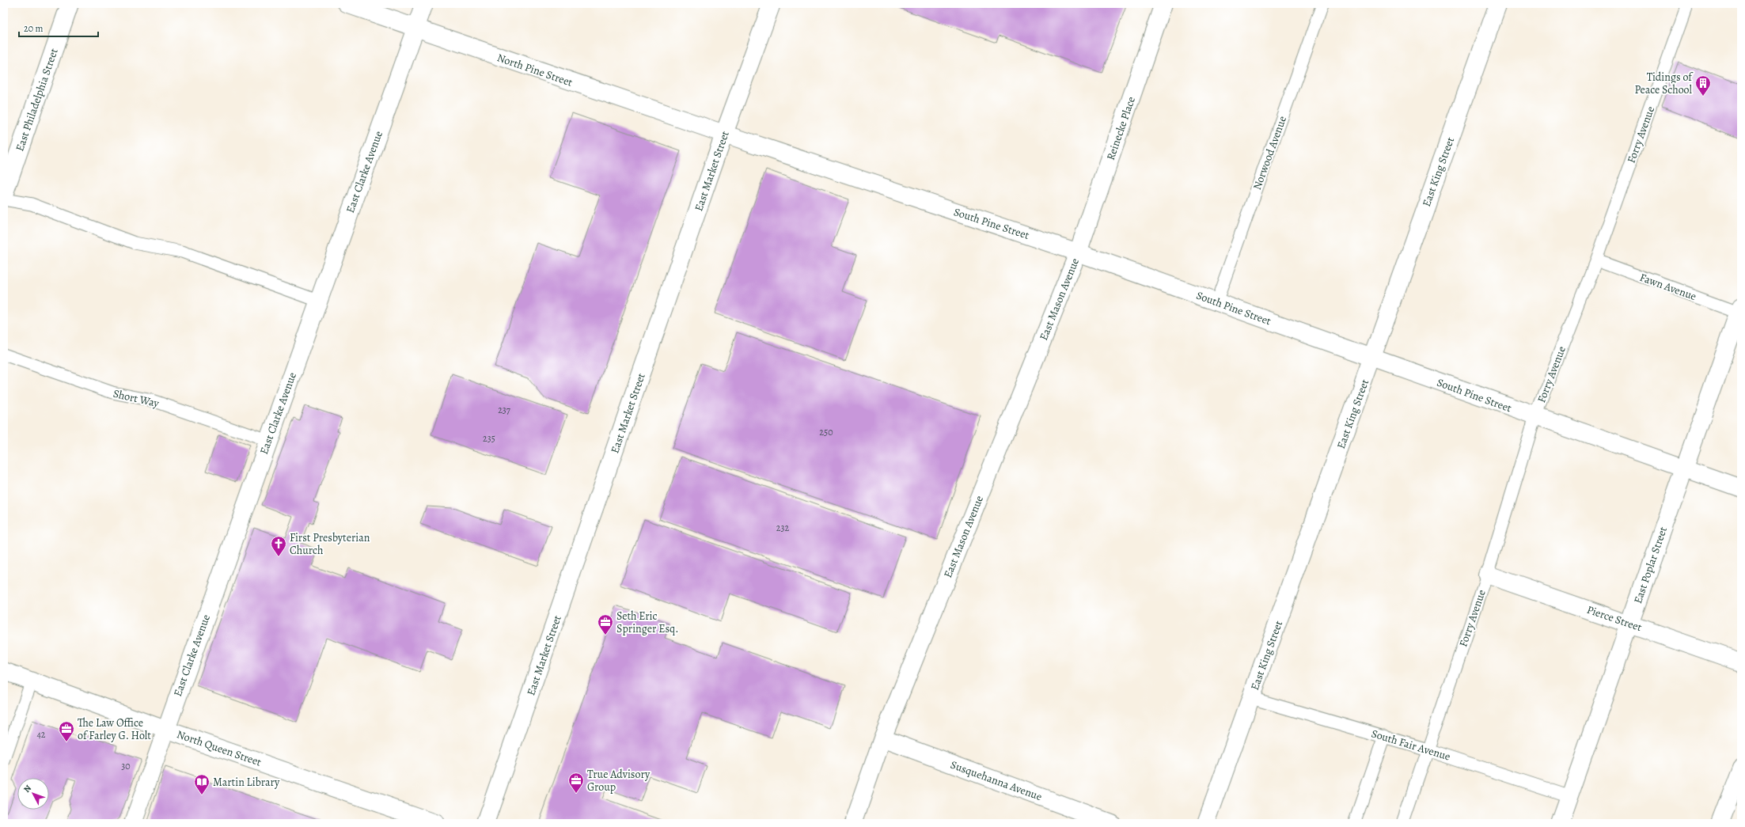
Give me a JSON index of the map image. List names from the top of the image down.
{
  "streets": {
    "street": [
      "North Pine Street",
      "East Philadelphia Street",
      "Reinecke Place",
      "East Market Street",
      "East Clarke Avenue",
      "East King Street",
      "South Pine Street",
      "East Mason Avenue",
      "East Poplar Street",
      "Pierce Street",
      "North Queen Street",
      "Susquehanna Avenue"
    ],
    "lane": [
      "Forry Avenue",
      "Norwood Avenue",
      "Fawn Avenue",
      "Short Way",
      "South Fair Avenue"
    ]
  },
  "crossings": [
    ["North Pine Street", "East Market Street"],
    ["North Pine Street", "East Clarke Avenue"],
    ["North Pine Street", "South Pine Street"],
    ["Reinecke Place", "South Pine Street"],
    ["Reinecke Place", "East Mason Avenue"],
    ["Forry Avenue", "South Pine Street"],
    ["Forry Avenue", "Fawn Avenue"],
    ["Forry Avenue", "Pierce Street"],
    ["Forry Avenue", "South Fair Avenue"],
    ["Norwood Avenue", "South Pine Street"],
    ["East Market Street", "South Pine Street"],
    ["East Clarke Avenue", "Short Way"],
    ["East Clarke Avenue", "North Queen Street"],
    ["East King Street", "South Pine Street"],
    ["East King Street", "South Fair Avenue"],
    ["South Pine Street", "East Mason Avenue"],
    ["South Pine Street", "East Poplar Street"],
    ["Fawn Avenue", "East Poplar Street"],
    ["East Mason Avenue", "Susquehanna Avenue"],
    ["East Poplar Street", "Pierce Street"],
    ["East Poplar Street", "South Fair Avenue"]
  ],
  "places": {
    "building": ["Tidings of Peace School"],
    "church": ["First Presbyterian Church"],
    "office": ["Seth Eric Springer Esq.", "The Law Office of Farley G. Holt", "True Advisory Group"],
    "library": ["Martin Library"]
  },
  "house_numbers": [
    "237",
    "250",
    "235",
    "232",
    "42",
    "30"
  ],
  "scale_bar": "20 m",
  "north": "top left"
}
